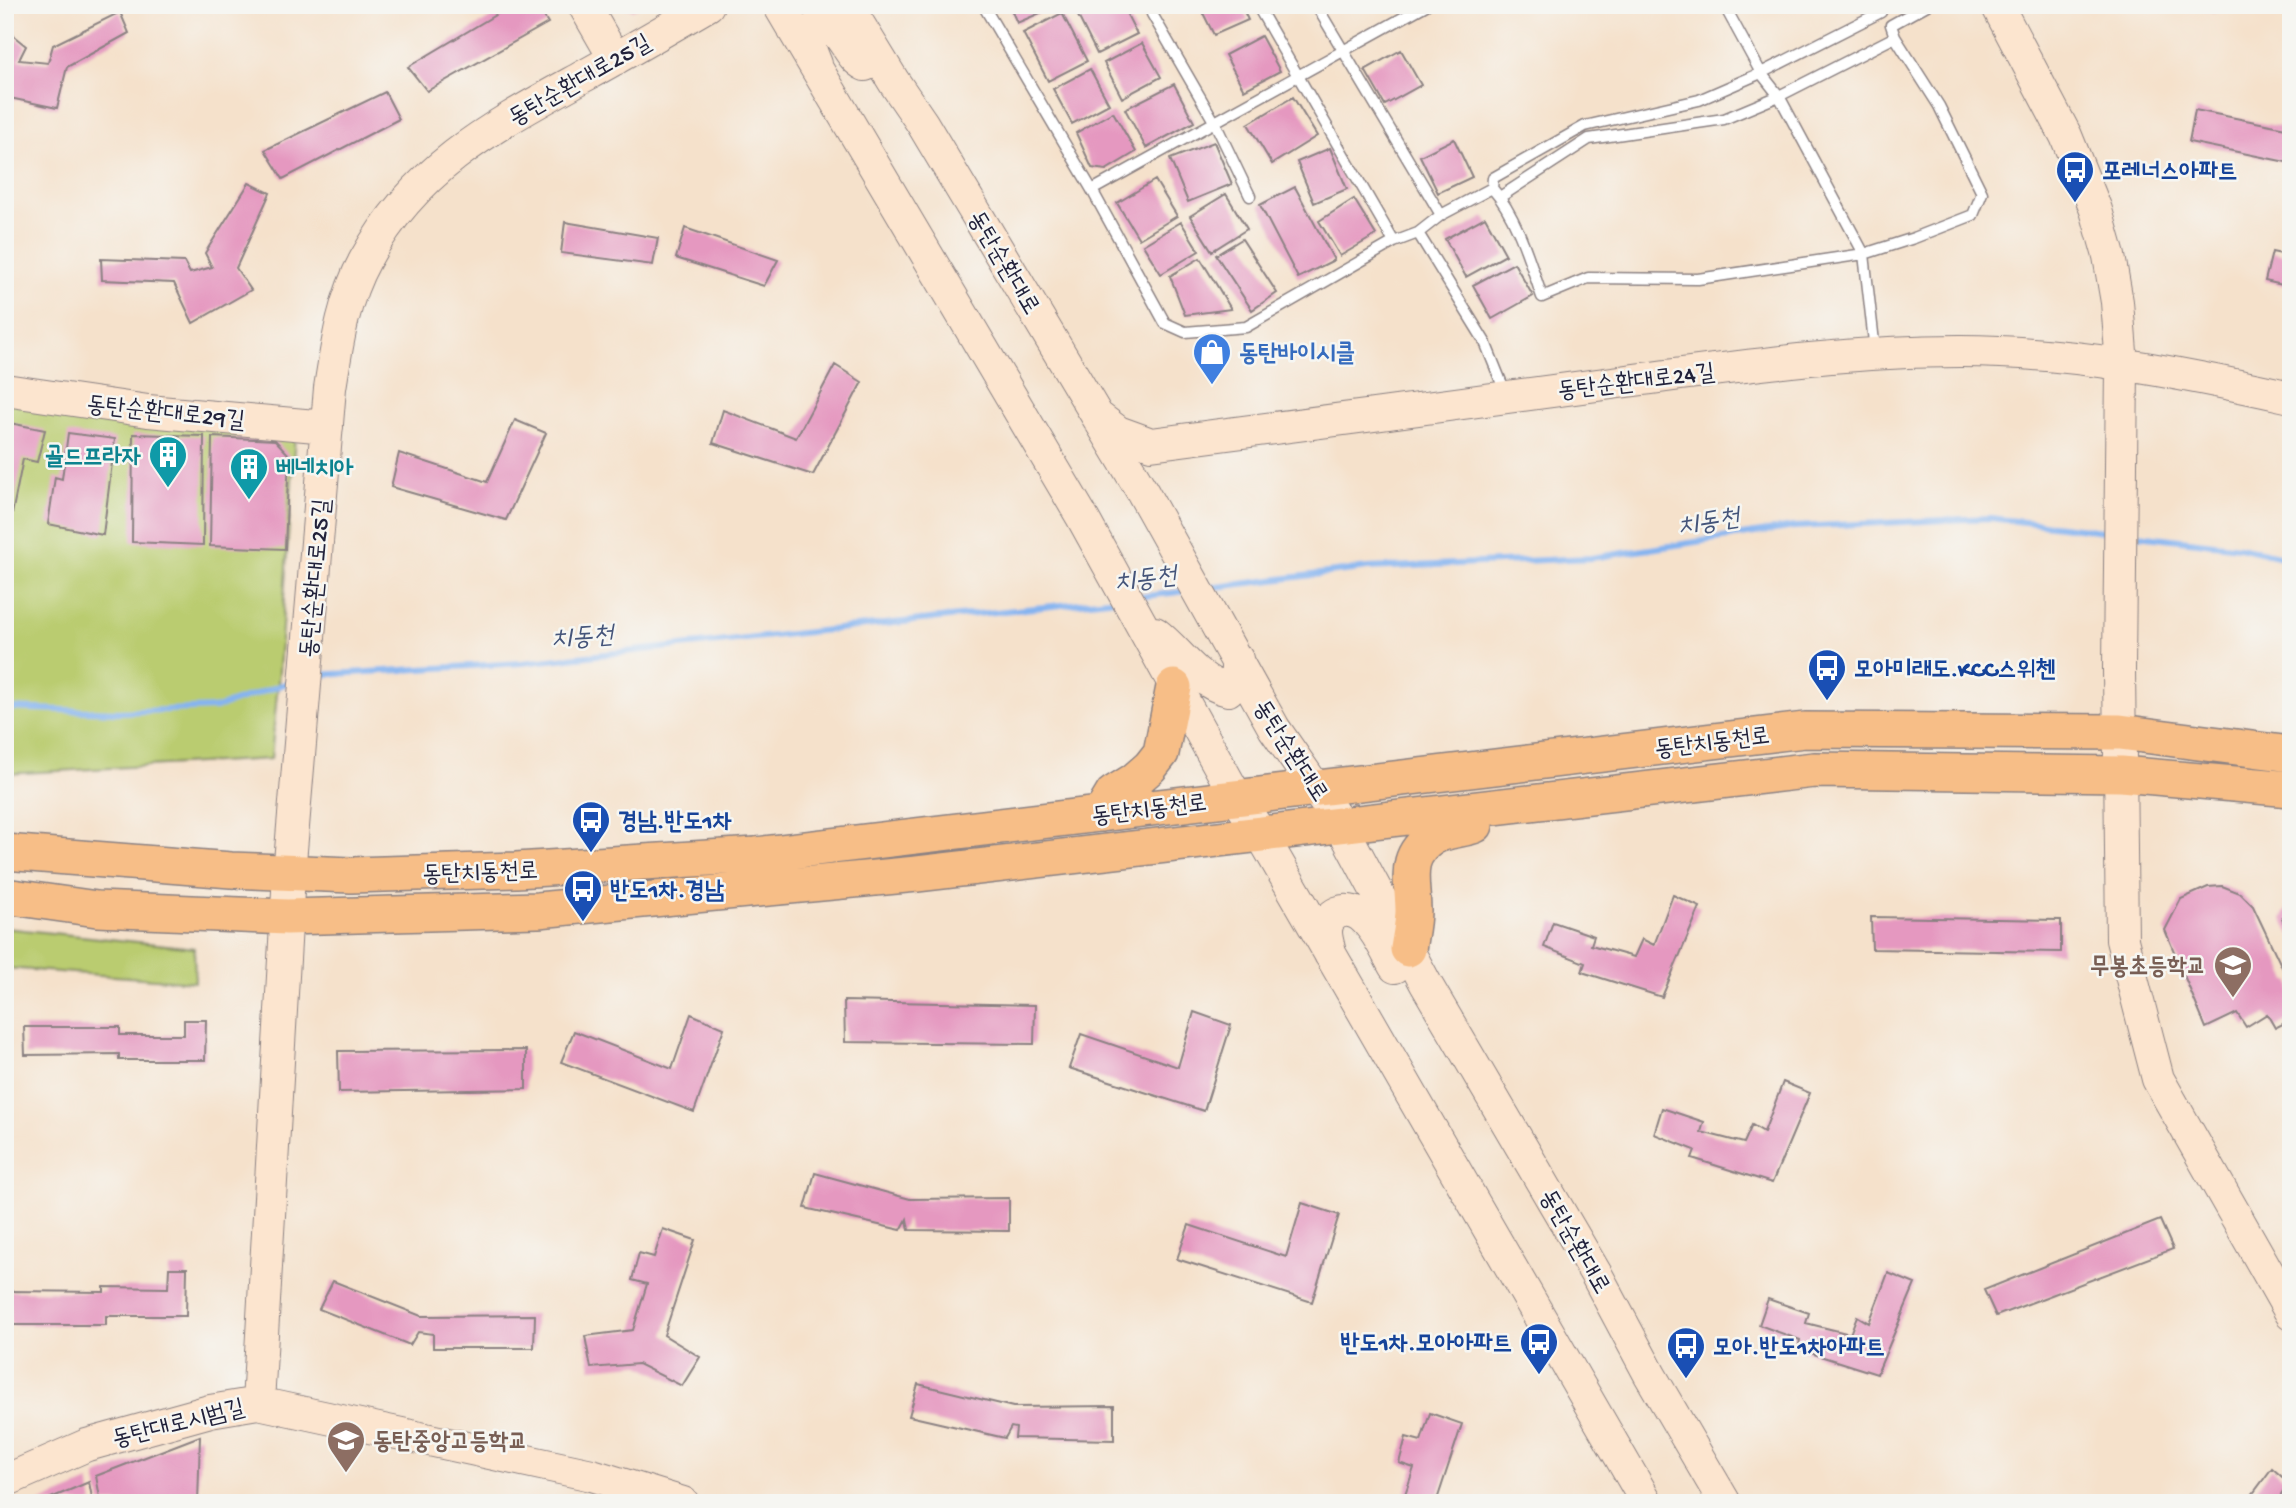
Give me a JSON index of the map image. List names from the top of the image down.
{
  "streets": {
    "main road": ["동탄치동천로"],
    "street": [
      "동탄순환대로25길",
      "동탄순환대로",
      "동탄순환대로24길",
      "동탄순환대로29길",
      "동탄대로시범길"
    ]
  },
  "crossings": [
    ["동탄순환대로25길", "동탄순환대로29길"],
    ["동탄순환대로25길", "동탄치동천로"],
    ["동탄순환대로25길", "동탄대로시범길"],
    ["동탄순환대로", "동탄치동천로"]
  ],
  "water": ["치동천"],
  "places": {
    "bus stop": [
      "포레너스아파트",
      "모아미래도.KCC스위첸",
      "경남.반도1차",
      "반도1차.경남",
      "반도1차.모아아파트",
      "모아.반도1차아파트"
    ],
    "shop": ["동탄바이시클"],
    "building": ["골드프라자", "베네치아"],
    "school or university": ["무봉초등학교", "동탄중앙고등학교"]
  }
}
